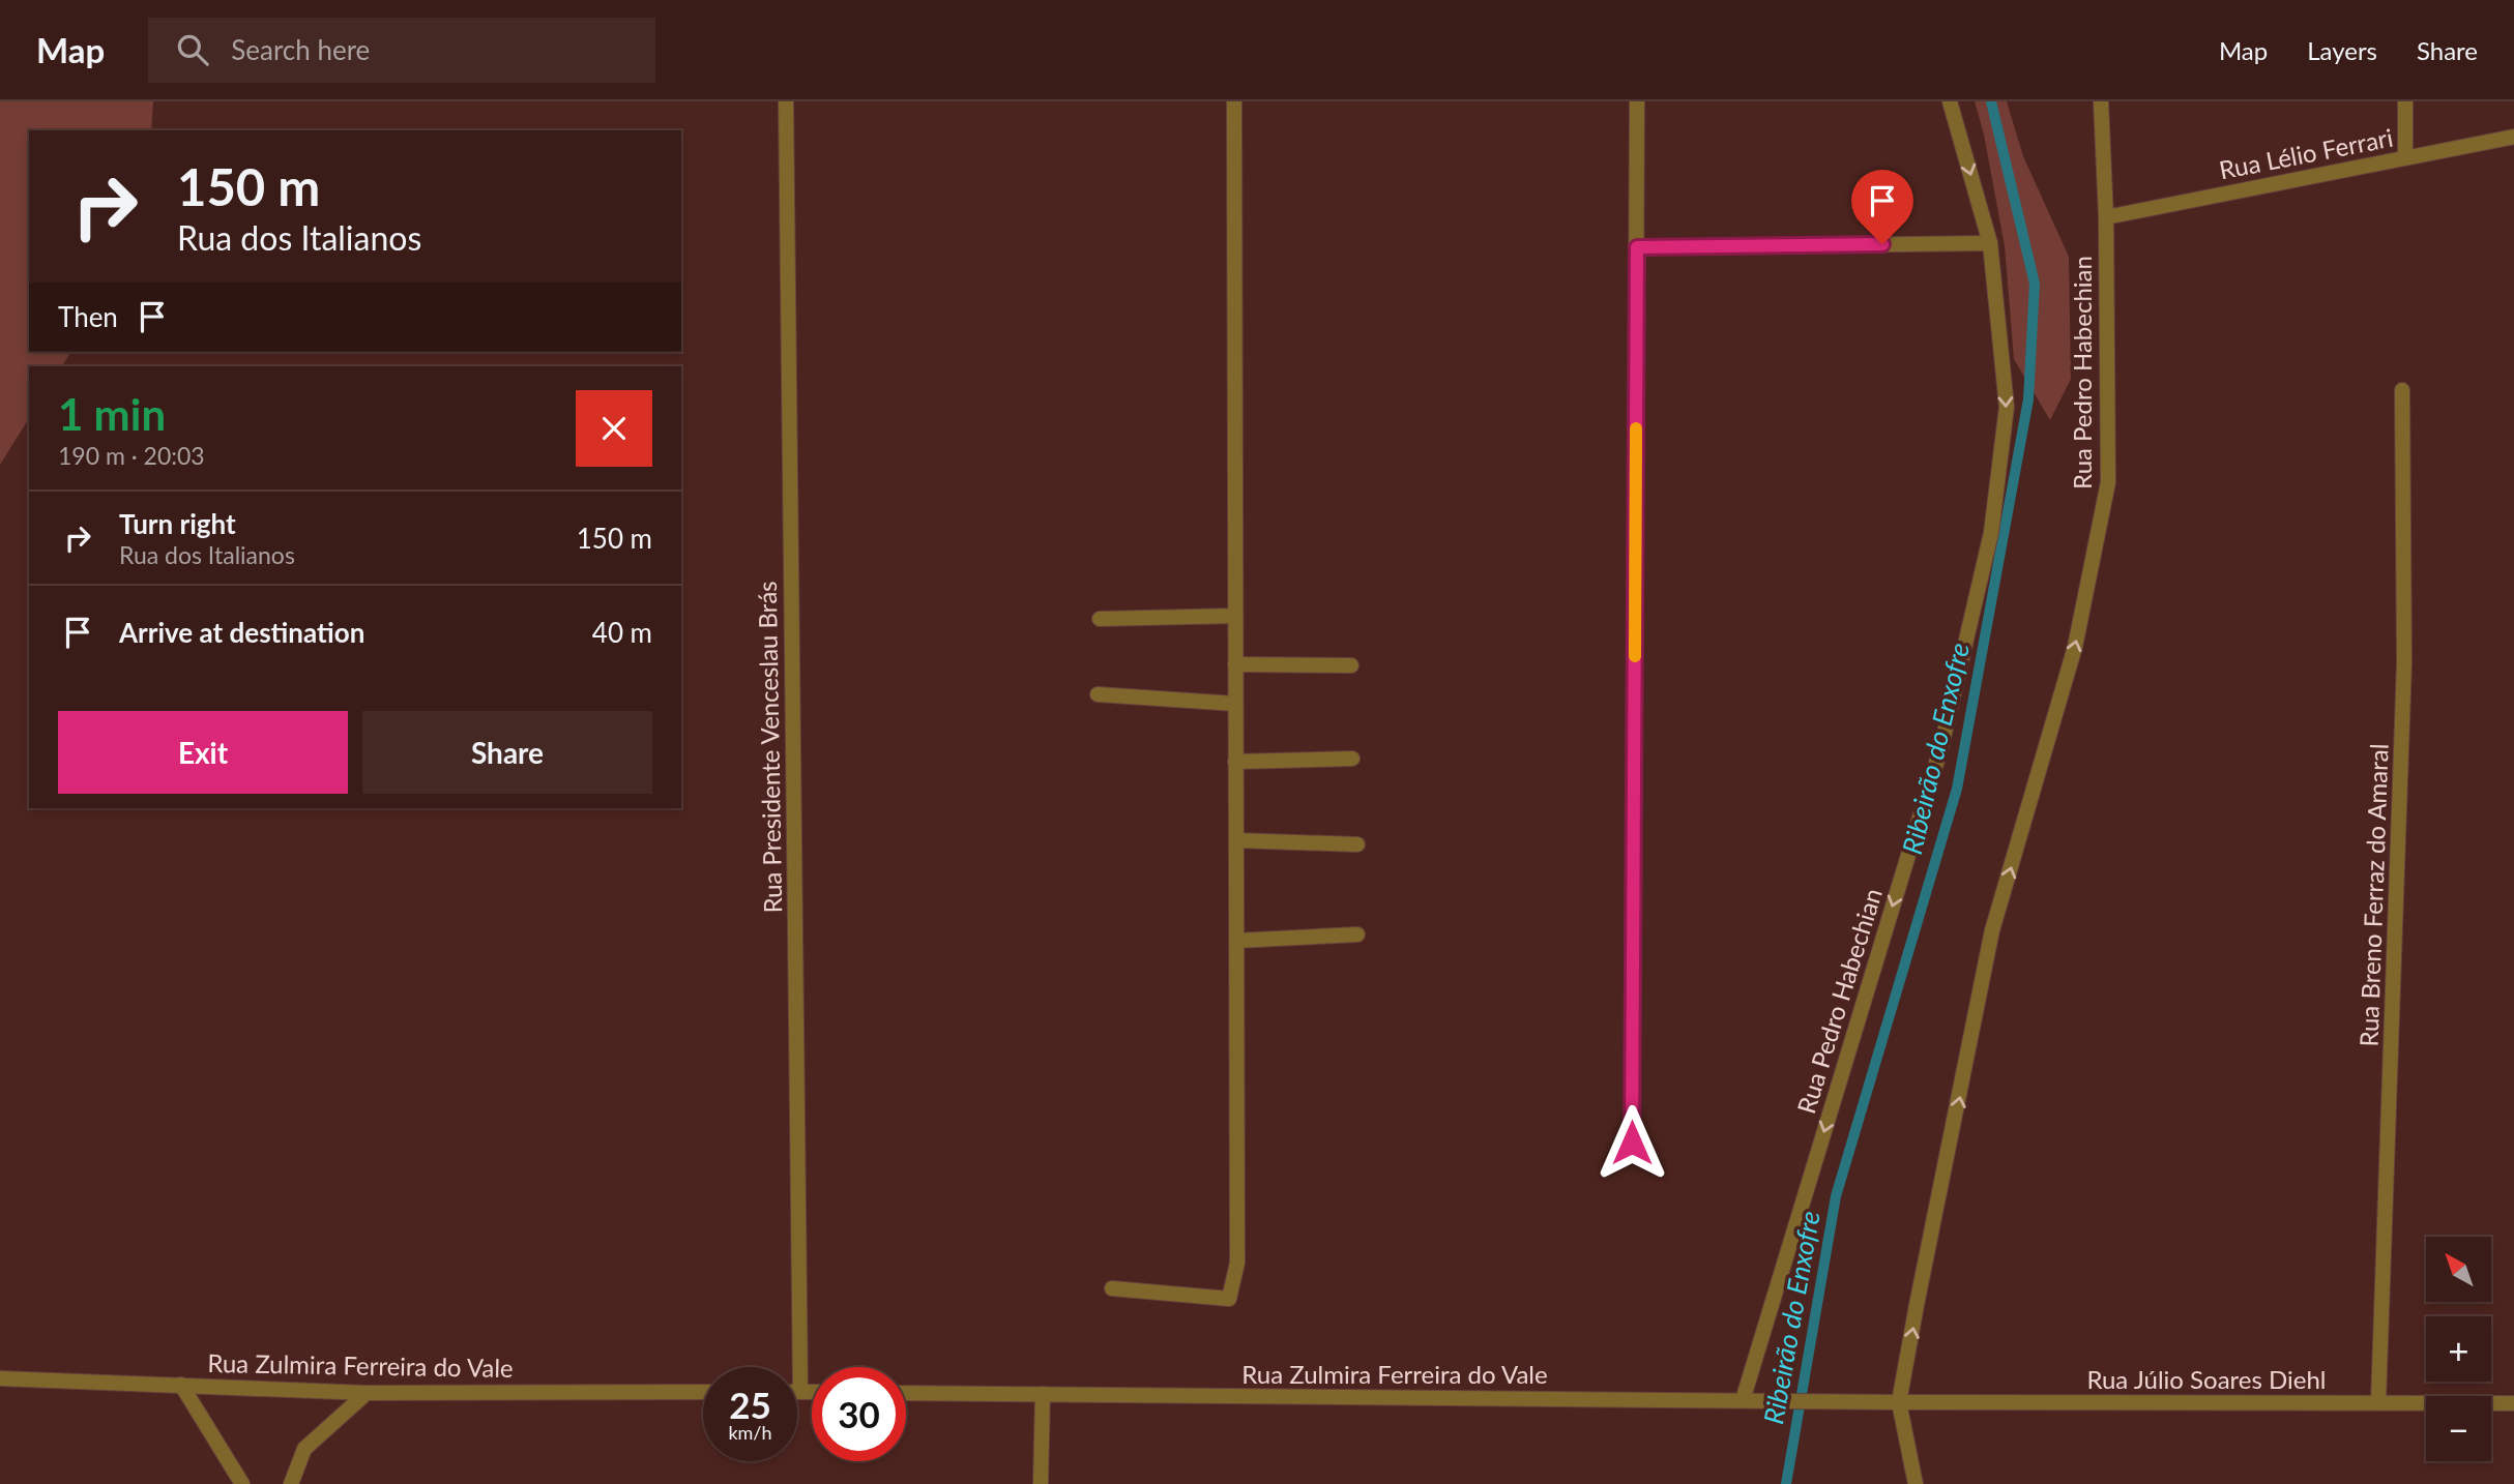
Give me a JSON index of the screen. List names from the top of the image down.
{
  "streets": {
    "street": [
      "Rua Lélio Ferrari",
      "Rua Pedro Habechian",
      "Rua Presidente Venceslau Brás",
      "Rua Breno Ferraz do Amaral",
      "Rua Zulmira Ferreira do Vale",
      "Rua Júlio Soares Diehl"
    ]
  },
  "crossings": [
    ["Rua Lélio Ferrari", "Rua Pedro Habechian"],
    ["Rua Pedro Habechian", "Rua Zulmira Ferreira do Vale"],
    ["Rua Pedro Habechian", "Rua Júlio Soares Diehl"],
    ["Rua Breno Ferraz do Amaral", "Rua Júlio Soares Diehl"],
    ["Rua Zulmira Ferreira do Vale", "Rua Júlio Soares Diehl"]
  ],
  "water": ["Ribeirão do Enxofre"],
  "north": "top left",
  "page": {
    "header": "Map",
    "search": "Search here",
    "nav": ["Map", "Layers", "Share"],
    "turn": ["150 m", "Rua dos Italianos"],
    "then": "Then",
    "heading": ["1 min", "190 m · 20:03"],
    "list": [
      {
        "name": "Turn right",
        "note": "Rua dos Italianos",
        "value": "150 m"
      },
      {
        "name": "Arrive at destination",
        "value": "40 m"
      }
    ],
    "buttons": ["Exit", "Share"],
    "map_buttons": ["+", "−"],
    "speed": "25 km/h",
    "limit": "30"
  }
}
